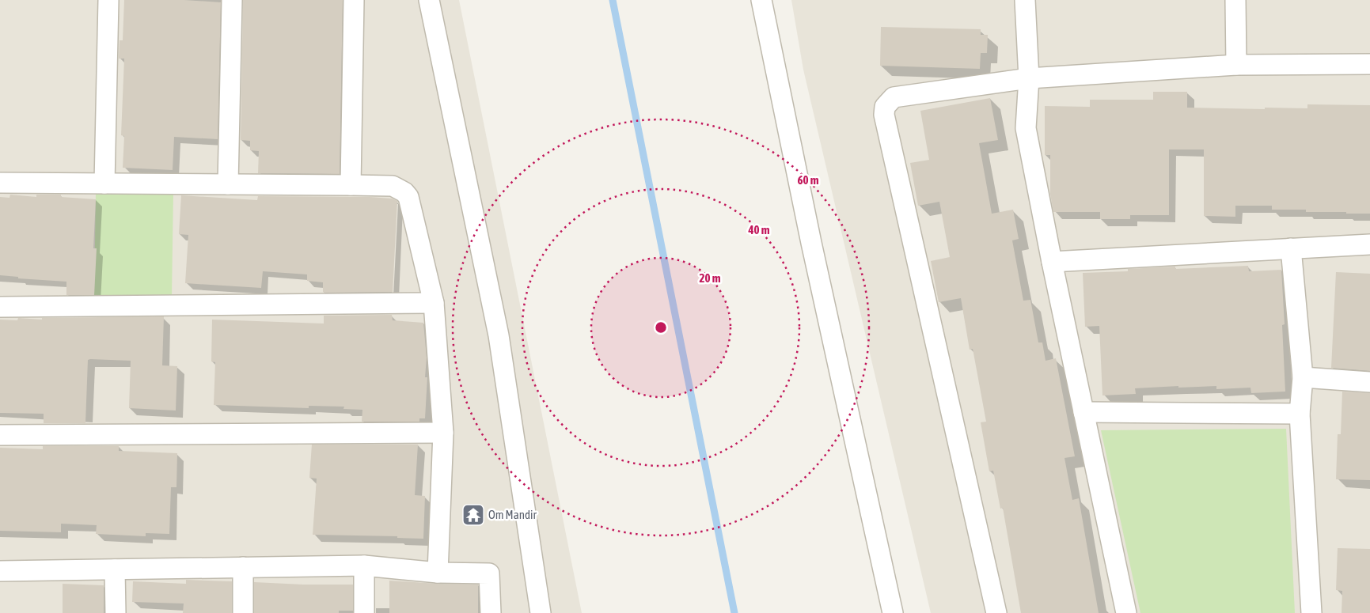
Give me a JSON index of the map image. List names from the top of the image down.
{
  "places": {
    "temple": ["Om Mandir"]
  },
  "rings": ["60 m", "40 m", "20 m"]
}
